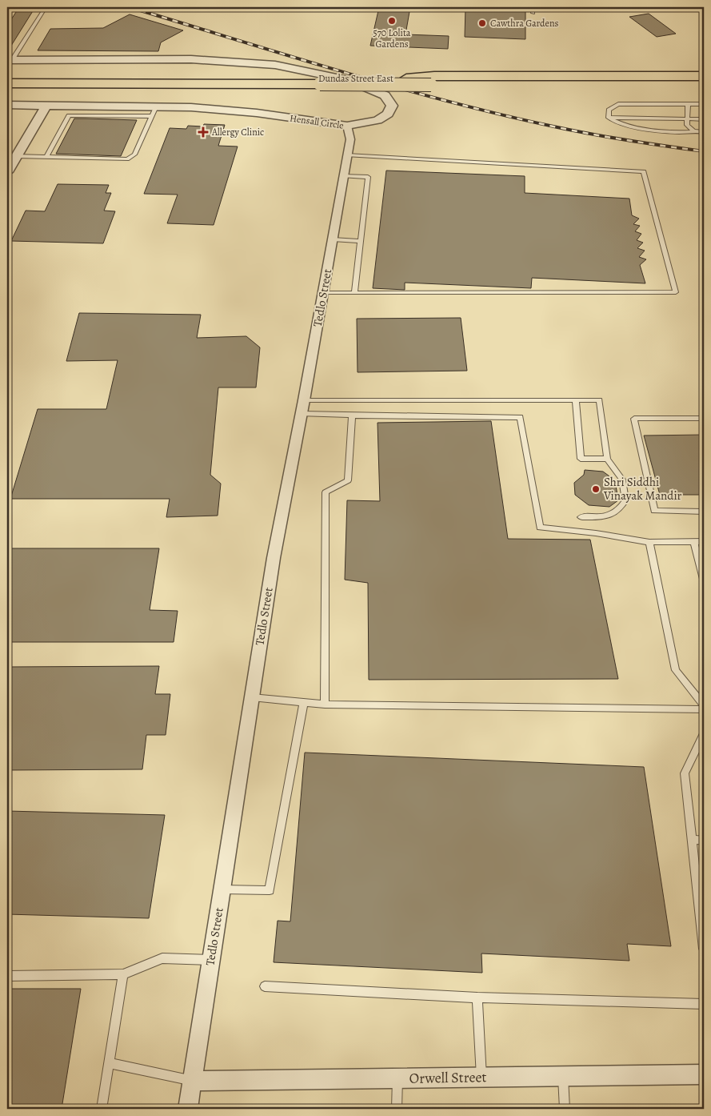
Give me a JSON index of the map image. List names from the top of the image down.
{
  "streets": {
    "main road": ["Dundas Street East"],
    "street": ["Hensall Circle", "Tedlo Street", "Orwell Street"]
  },
  "crossings": [
    ["Hensall Circle", "Tedlo Street"],
    ["Tedlo Street", "Orwell Street"]
  ],
  "places": {
    "other": ["570 Lolita Gardens", "Cawthra Gardens", "Shri Siddhi Vinayak Mandir"],
    "health": ["Allergy Clinic"]
  }
}
